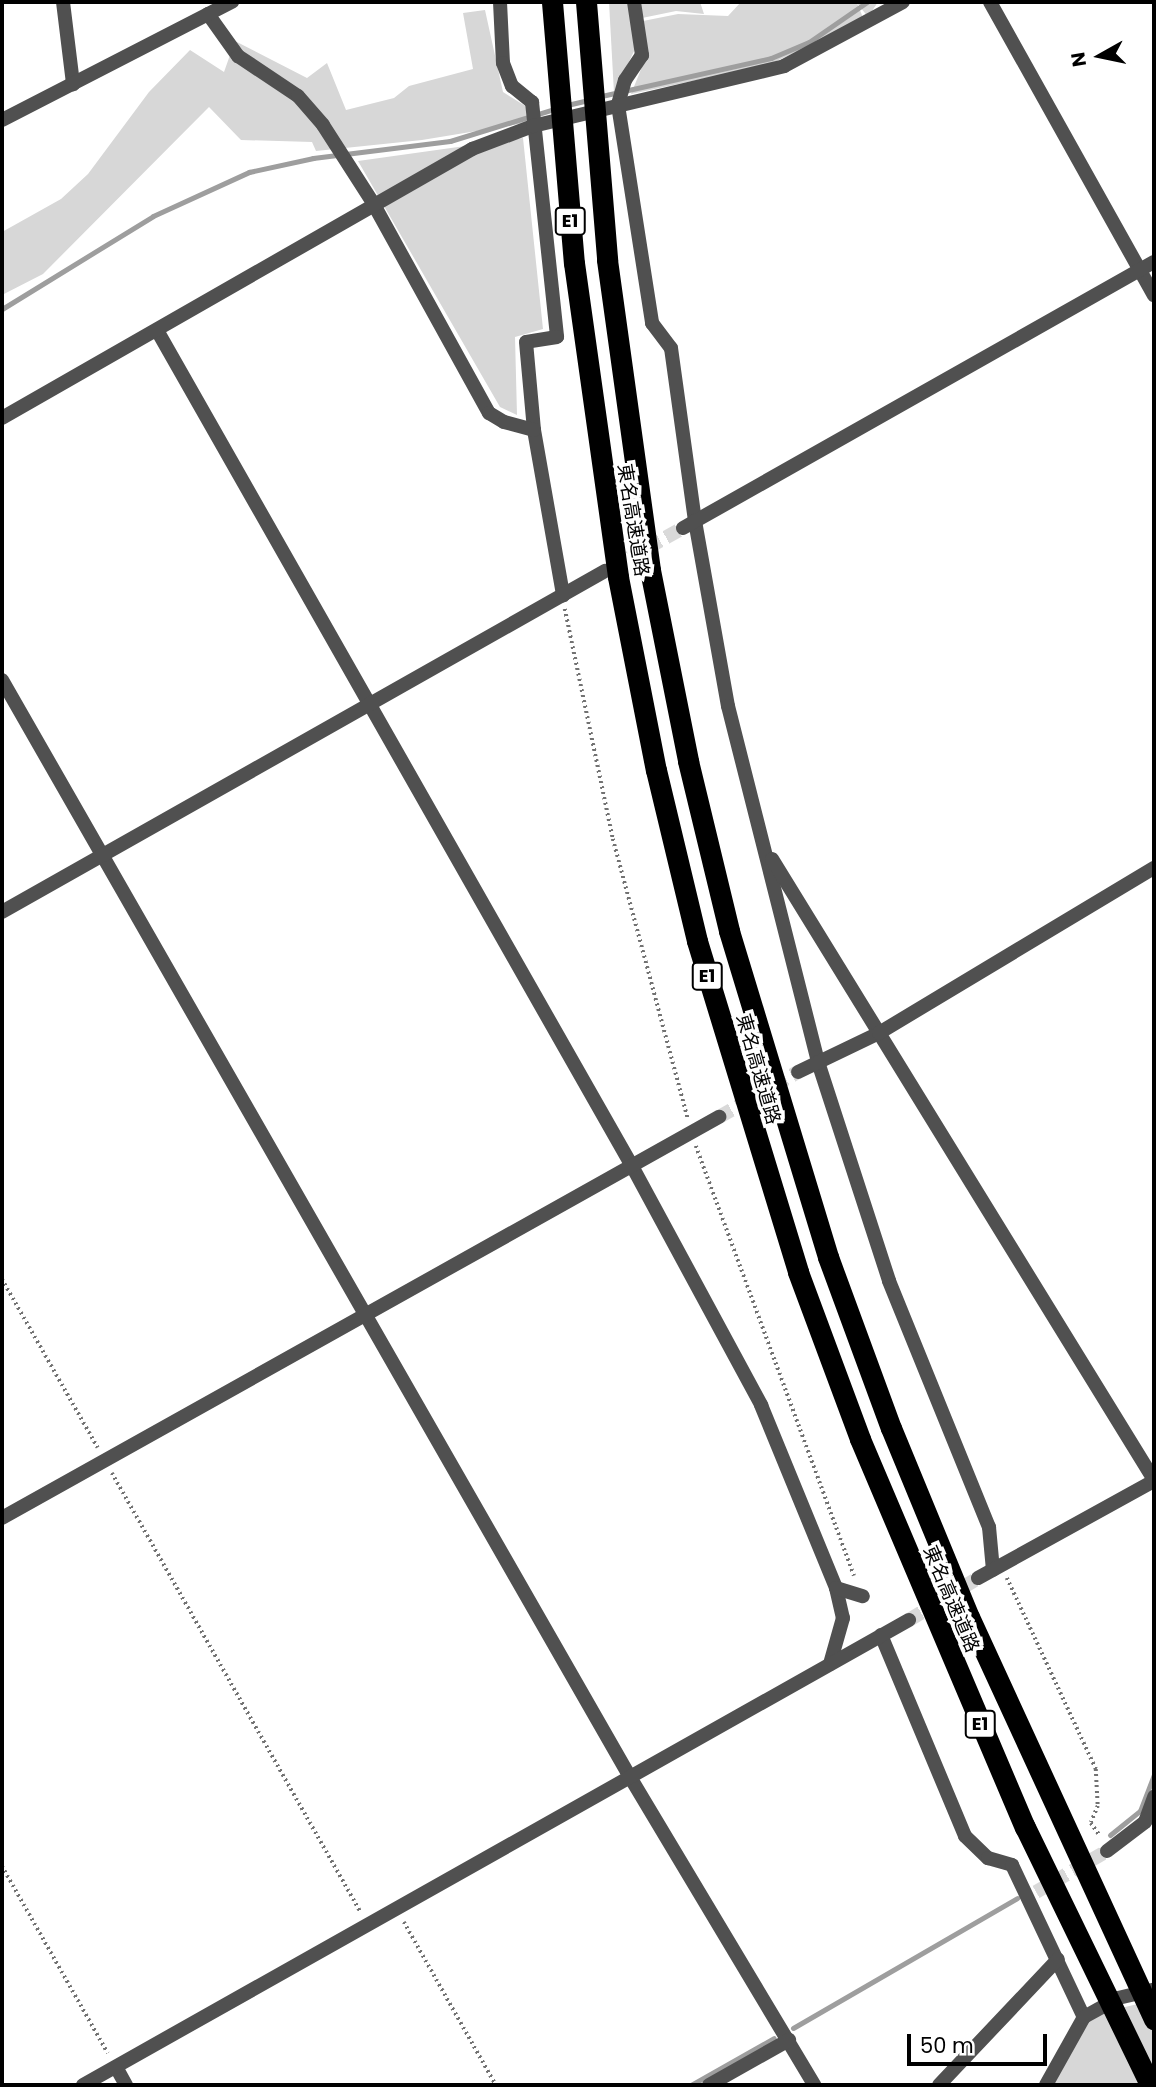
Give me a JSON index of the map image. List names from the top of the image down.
{
  "streets": {
    "highway": ["E1", "東名高速道路"]
  },
  "scale_bar": "50 m",
  "north": "left"
}
